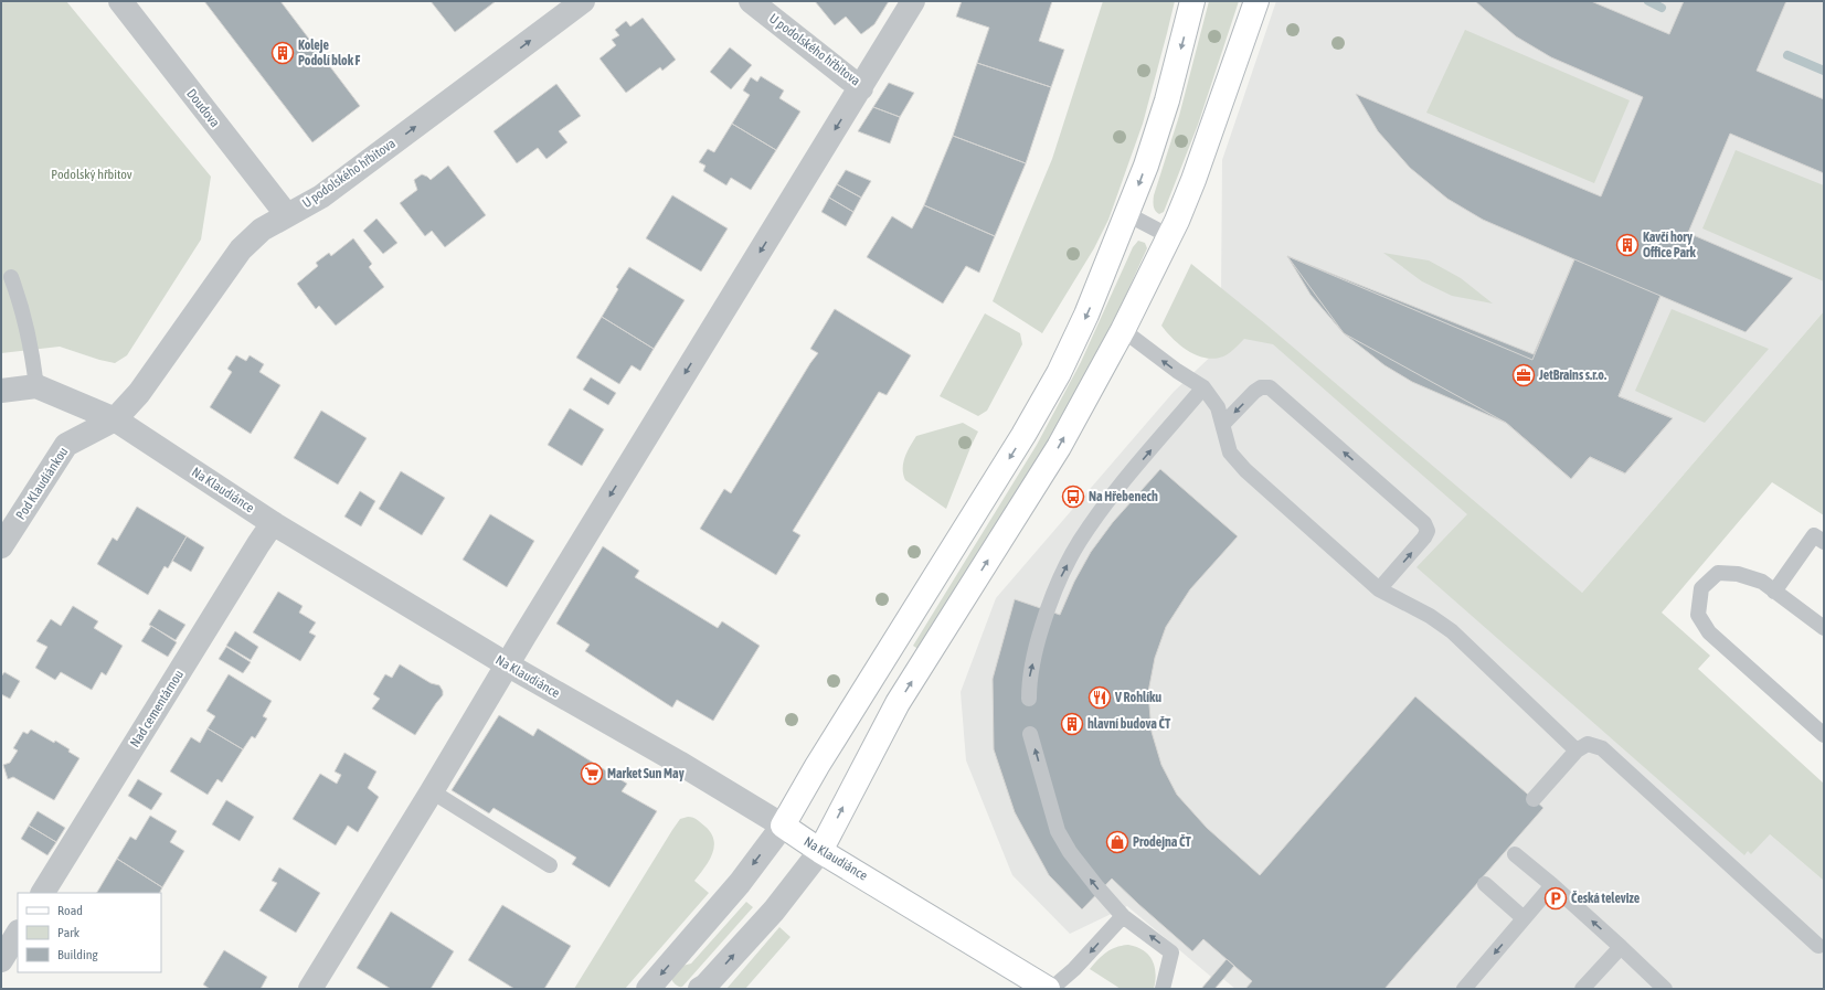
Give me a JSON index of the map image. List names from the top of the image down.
{
  "streets": {
    "street": [
      "U podolského hřbitova",
      "Doudova",
      "Pod Klaudiánkou",
      "Na Klaudiánce",
      "Nad cementárnou"
    ]
  },
  "crossings": [
    ["U podolského hřbitova", "Doudova"],
    ["U podolského hřbitova", "Pod Klaudiánkou"],
    ["U podolského hřbitova", "Na Klaudiánce"],
    ["Pod Klaudiánkou", "Na Klaudiánce"],
    ["Na Klaudiánce", "Nad cementárnou"]
  ],
  "one_way": ["U podolského hřbitova"],
  "parks": ["Podolský hřbitov"],
  "places": {
    "building": ["Koleje Podolí blok F", "Kavčí hory Office Park", "hlavní budova ČT"],
    "office": ["JetBrains s.r.o."],
    "bus stop": ["Na Hřebenech"],
    "restaurant": ["V Rohlíku"],
    "supermarket": ["Market Sun May"],
    "shop": ["Prodejna ČT"],
    "parking": ["Česká televize"]
  },
  "legend": ["Road", "Park", "Building"]
}
